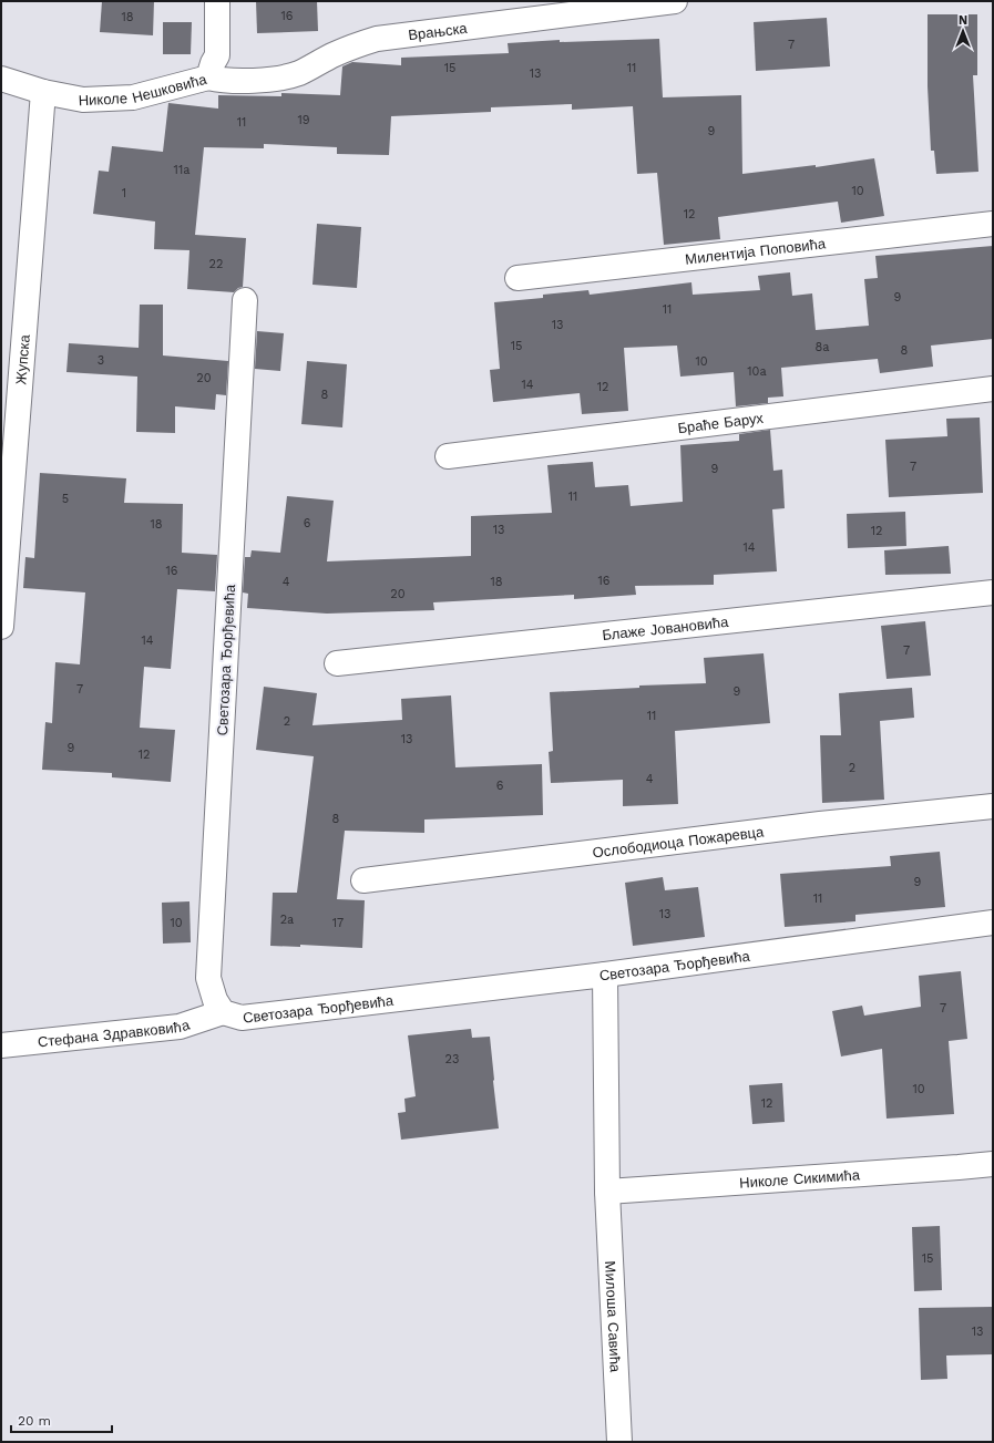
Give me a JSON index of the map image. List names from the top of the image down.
{
  "streets": {
    "street": [
      "Врањска",
      "Николе Нешковића",
      "Милентија Поповића",
      "Жупска",
      "Браће Барух",
      "Блаже Јовановића",
      "Светозара Ђорђевића",
      "Ослободиоца Пожаревца",
      "Стефана Здравковића",
      "Николе Сикимића",
      "Милоша Савића"
    ]
  },
  "crossings": [
    ["Врањска", "Николе Нешковића"],
    ["Николе Нешковића", "Жупска"],
    ["Светозара Ђорђевића", "Стефана Здравковића"],
    ["Светозара Ђорђевића", "Милоша Савића"],
    ["Николе Сикимића", "Милоша Савића"]
  ],
  "house_numbers": [
    "16",
    "18",
    "7",
    "15",
    "11",
    "13",
    "19",
    "11",
    "9",
    "11a",
    "10",
    "1",
    "12",
    "22",
    "9",
    "11",
    "13",
    "15",
    "8a",
    "8",
    "3",
    "10",
    "10a",
    "20",
    "14",
    "12",
    "8",
    "7",
    "9",
    "11",
    "5",
    "6",
    "18",
    "13",
    "12",
    "14",
    "16",
    "16",
    "4",
    "18",
    "20",
    "14",
    "7",
    "7",
    "9",
    "11",
    "2",
    "13",
    "9",
    "12",
    "2",
    "4",
    "6",
    "8",
    "9",
    "11",
    "13",
    "2a",
    "10",
    "17",
    "7",
    "23",
    "10",
    "12",
    "15",
    "13"
  ],
  "scale_bar": "20 m",
  "north": "top"
}
